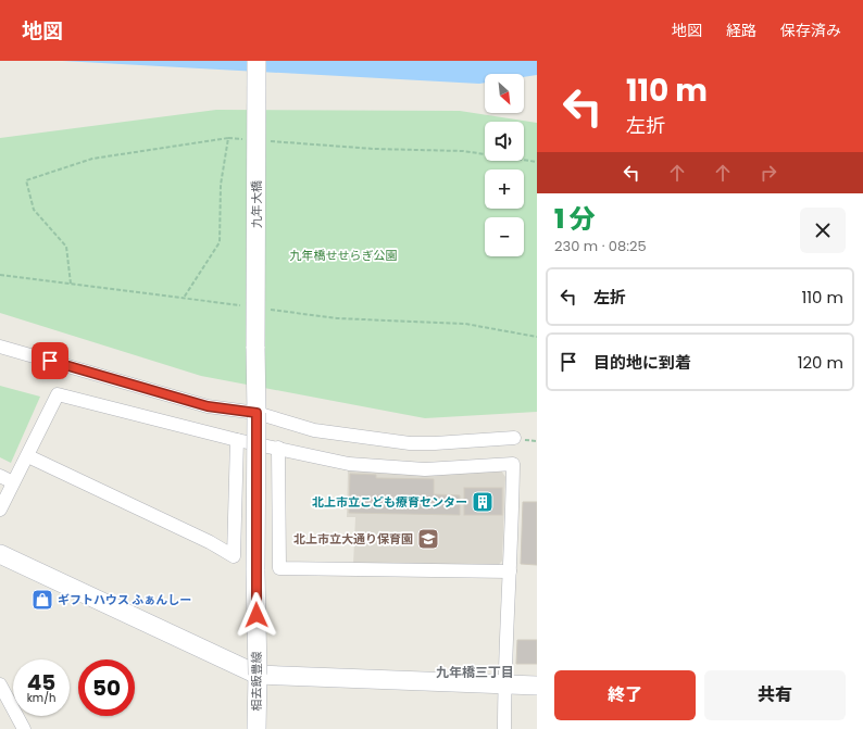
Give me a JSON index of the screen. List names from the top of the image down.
{
  "streets": {
    "main road": ["九年大橋", "相去飯豊線"]
  },
  "crossings": [
    ["九年大橋", "相去飯豊線"]
  ],
  "districts": ["九年橋三丁目"],
  "parks": ["九年橋せせらぎ公園"],
  "places": {
    "building": ["北上市立こども療育センター"],
    "school or university": ["北上市立大通り保育園"],
    "shop": ["ギフトハウス ふぁんしー"]
  },
  "north": "bottom right",
  "page": {
    "header": "地図",
    "nav": ["地図", "経路", "保存済み"],
    "turn": ["110 m", "左折"],
    "map_buttons": ["+", "−"],
    "heading": ["1 分", "230 m · 08:25"],
    "list": [
      {
        "name": "左折",
        "value": "110 m"
      },
      {
        "name": "目的地に到着",
        "value": "120 m"
      }
    ],
    "speed": "45 km/h",
    "limit": "50",
    "buttons": ["終了", "共有"]
  }
}
